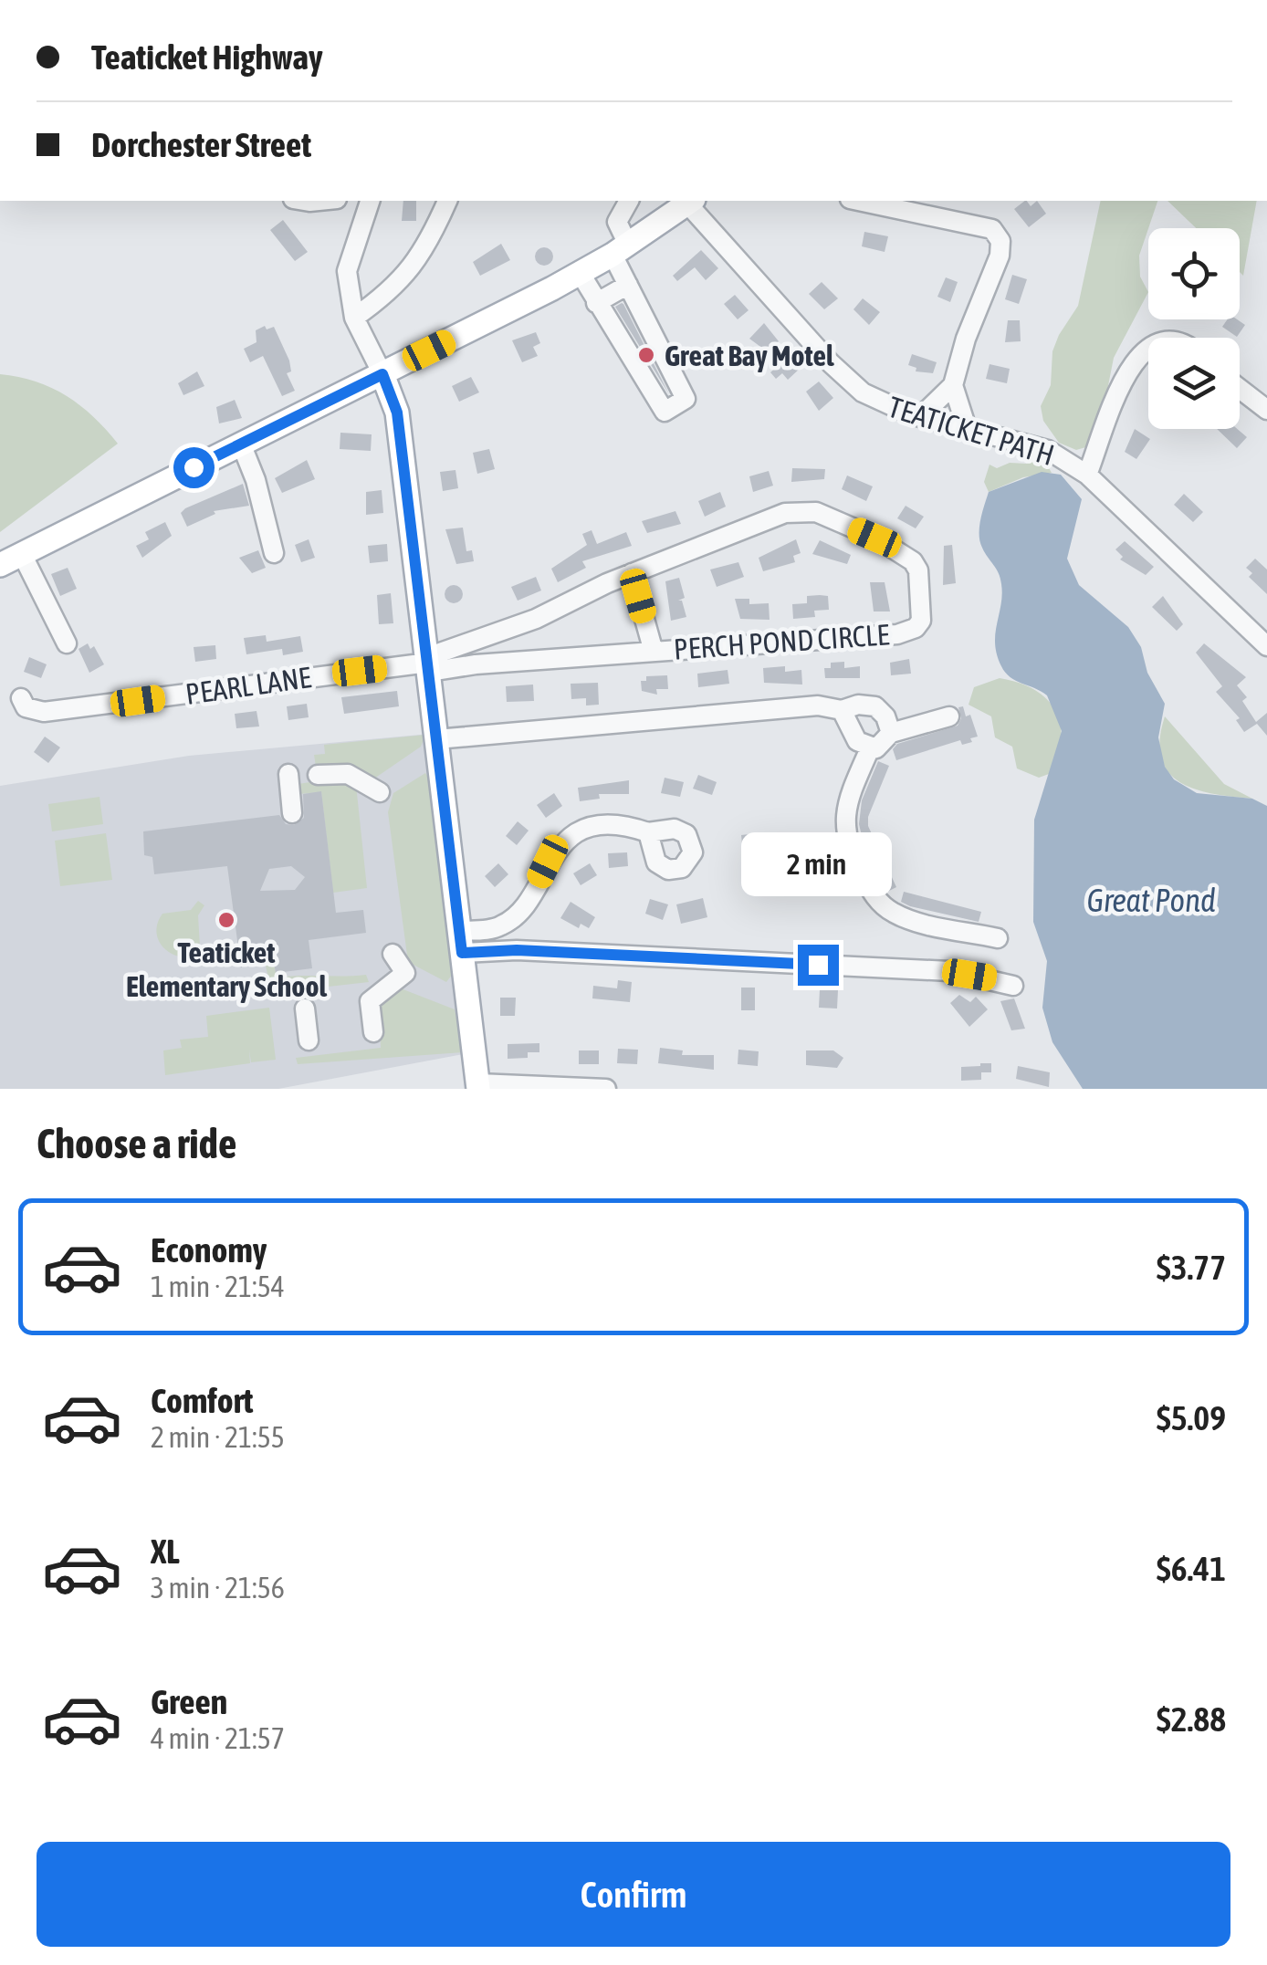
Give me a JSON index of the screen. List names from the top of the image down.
{
  "streets": {
    "street": ["TEATICKET PATH", "PERCH POND CIRCLE", "PEARL LANE"]
  },
  "crossings": [
    ["PERCH POND CIRCLE", "PEARL LANE"]
  ],
  "water": ["Great Pond"],
  "places": ["Great Bay Motel", "Teaticket Elementary School"],
  "page": {
    "banner": ["Teaticket Highway", "Dorchester Street"],
    "bubble": "2 min",
    "heading": "Choose a ride",
    "list": [
      {
        "name": "Economy",
        "note": "1 min · 21:54",
        "value": "$3.77"
      },
      {
        "name": "Comfort",
        "note": "2 min · 21:55",
        "value": "$5.09"
      },
      {
        "name": "XL",
        "note": "3 min · 21:56",
        "value": "$6.41"
      },
      {
        "name": "Green",
        "note": "4 min · 21:57",
        "value": "$2.88"
      }
    ],
    "buttons": "Confirm"
  }
}
